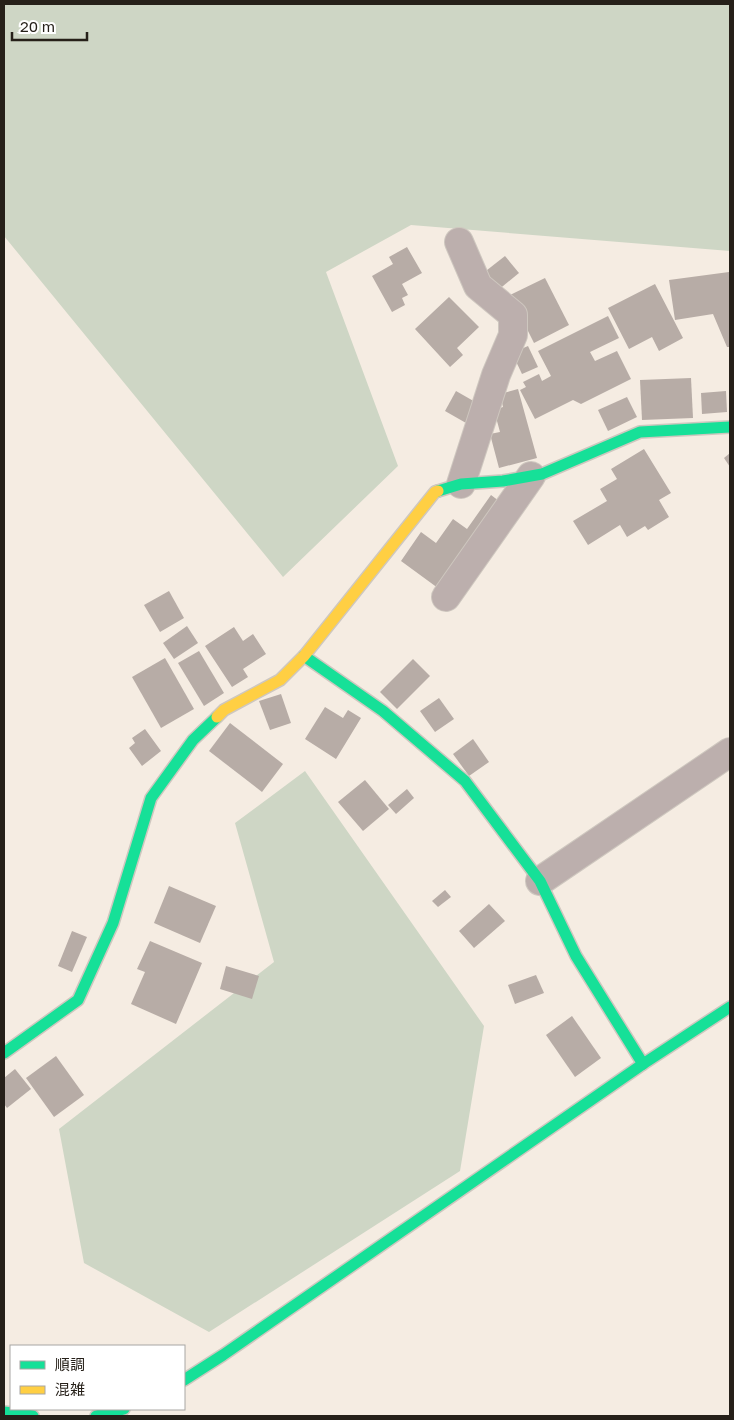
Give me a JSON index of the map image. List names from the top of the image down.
{
  "legend": ["順調", "混雑"],
  "scale_bar": "20 m"
}
